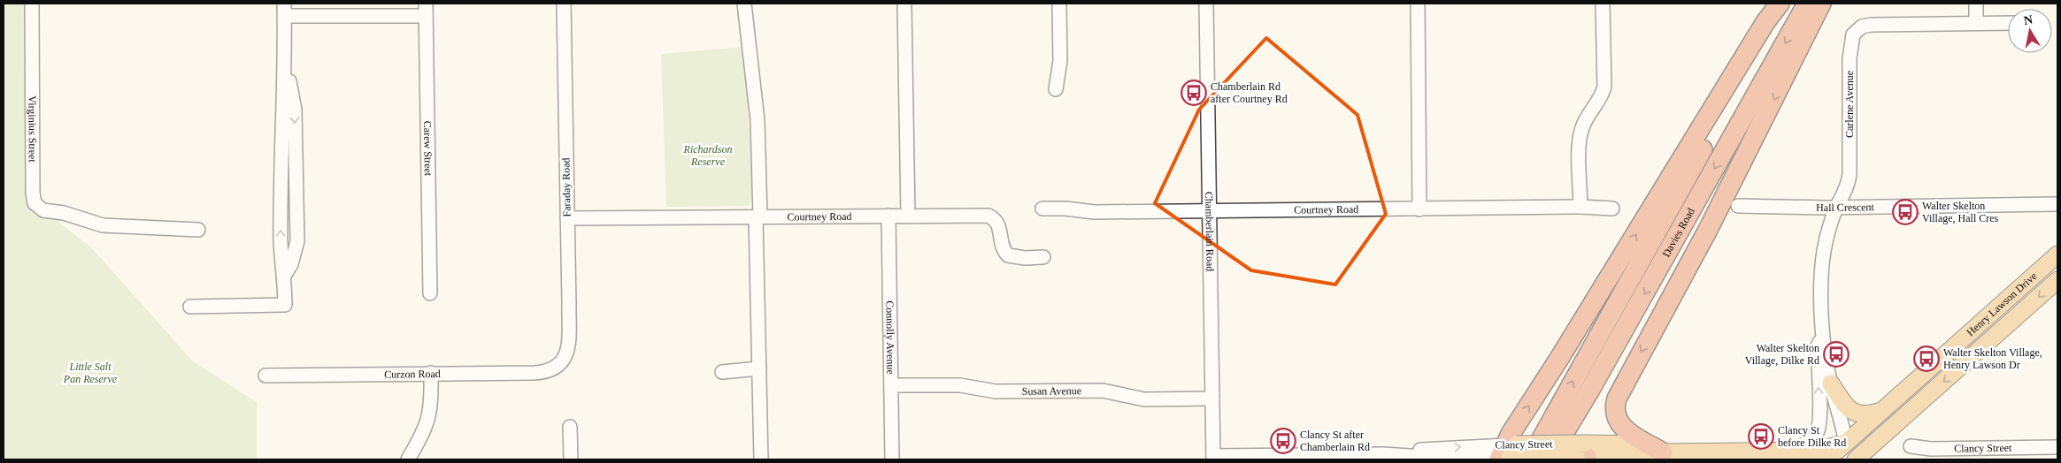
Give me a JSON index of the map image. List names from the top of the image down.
{
  "streets": {
    "highway": ["Davies Road"],
    "main road": ["Carlene Avenue", "Henry Lawson Drive", "Clancy Street"],
    "street": [
      "Virginius Street",
      "Carew Street",
      "Faraday Road",
      "Hall Crescent",
      "Courtney Road",
      "Chamberlain Road",
      "Connolly Avenue",
      "Curzon Road",
      "Susan Avenue"
    ]
  },
  "crossings": [
    ["Carlene Avenue", "Hall Crescent"],
    ["Carlene Avenue", "Henry Lawson Drive"],
    ["Carlene Avenue", "Clancy Street"],
    ["Faraday Road", "Courtney Road"],
    ["Faraday Road", "Curzon Road"],
    ["Courtney Road", "Chamberlain Road"],
    ["Courtney Road", "Connolly Avenue"],
    ["Chamberlain Road", "Susan Avenue"],
    ["Chamberlain Road", "Clancy Street"],
    ["Connolly Avenue", "Susan Avenue"]
  ],
  "parks": ["Richardson Reserve", "Little Salt Pan Reserve"],
  "places": {
    "bus stop": [
      "Chamberlain Rd after Courtney Rd",
      "Walter Skelton Village, Hall Cres",
      "Walter Skelton Village, Dilke Rd",
      "Walter Skelton Village, Henry Lawson Dr",
      "Clancy St before Dilke Rd",
      "Clancy St after Chamberlain Rd"
    ]
  },
  "north": "top"
}
